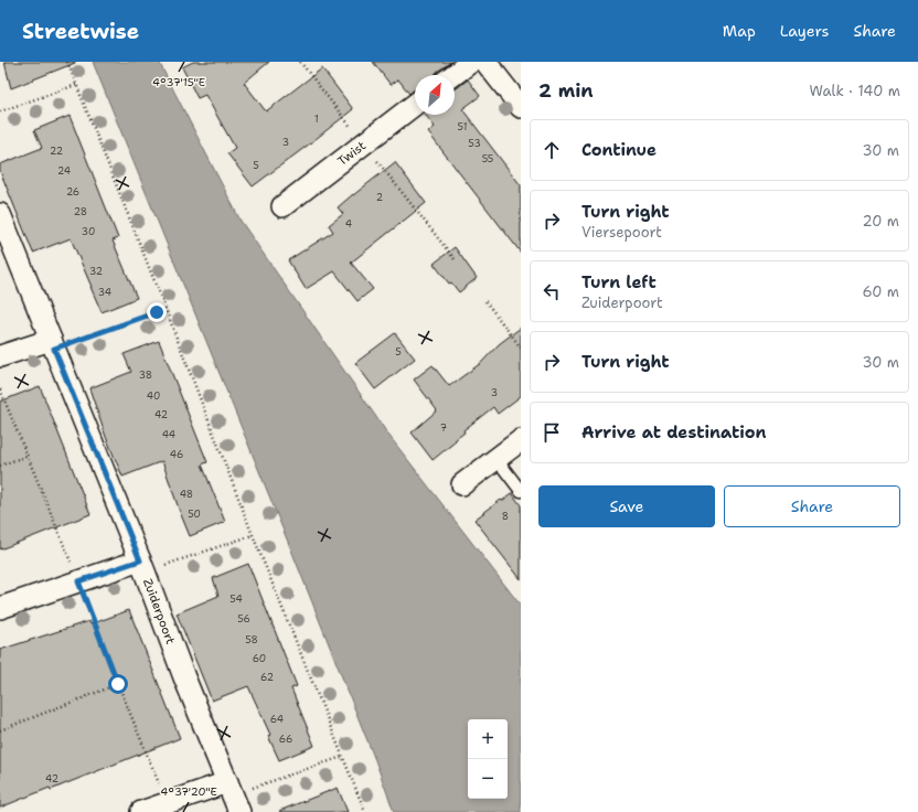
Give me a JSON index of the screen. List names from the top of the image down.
{
  "streets": {
    "street": ["Twist", "Zuiderpoort"]
  },
  "house_numbers": [
    "1",
    "51",
    "3",
    "53",
    "22",
    "55",
    "5",
    "24",
    "26",
    "2",
    "28",
    "4",
    "30",
    "32",
    "34",
    "5",
    "38",
    "3",
    "40",
    "42",
    "7",
    "44",
    "46",
    "48",
    "50",
    "8",
    "54",
    "56",
    "58",
    "60",
    "62",
    "64",
    "66",
    "42"
  ],
  "north": "top right",
  "page": {
    "header": "Streetwise",
    "nav": ["Map", "Layers", "Share"],
    "heading": ["2 min", "Walk · 140 m"],
    "list": [
      ["Continue", "30 m"],
      ["Turn right", "Viersepoort", "20 m"],
      ["Turn left", "Zuiderpoort", "60 m"],
      ["Turn right", "30 m"],
      "Arrive at destination"
    ],
    "buttons": ["Save", "Share"],
    "map_buttons": ["+", "−"]
  },
  "coordinates": ["4°37'15\"E", "4°37'20\"E"]
}
